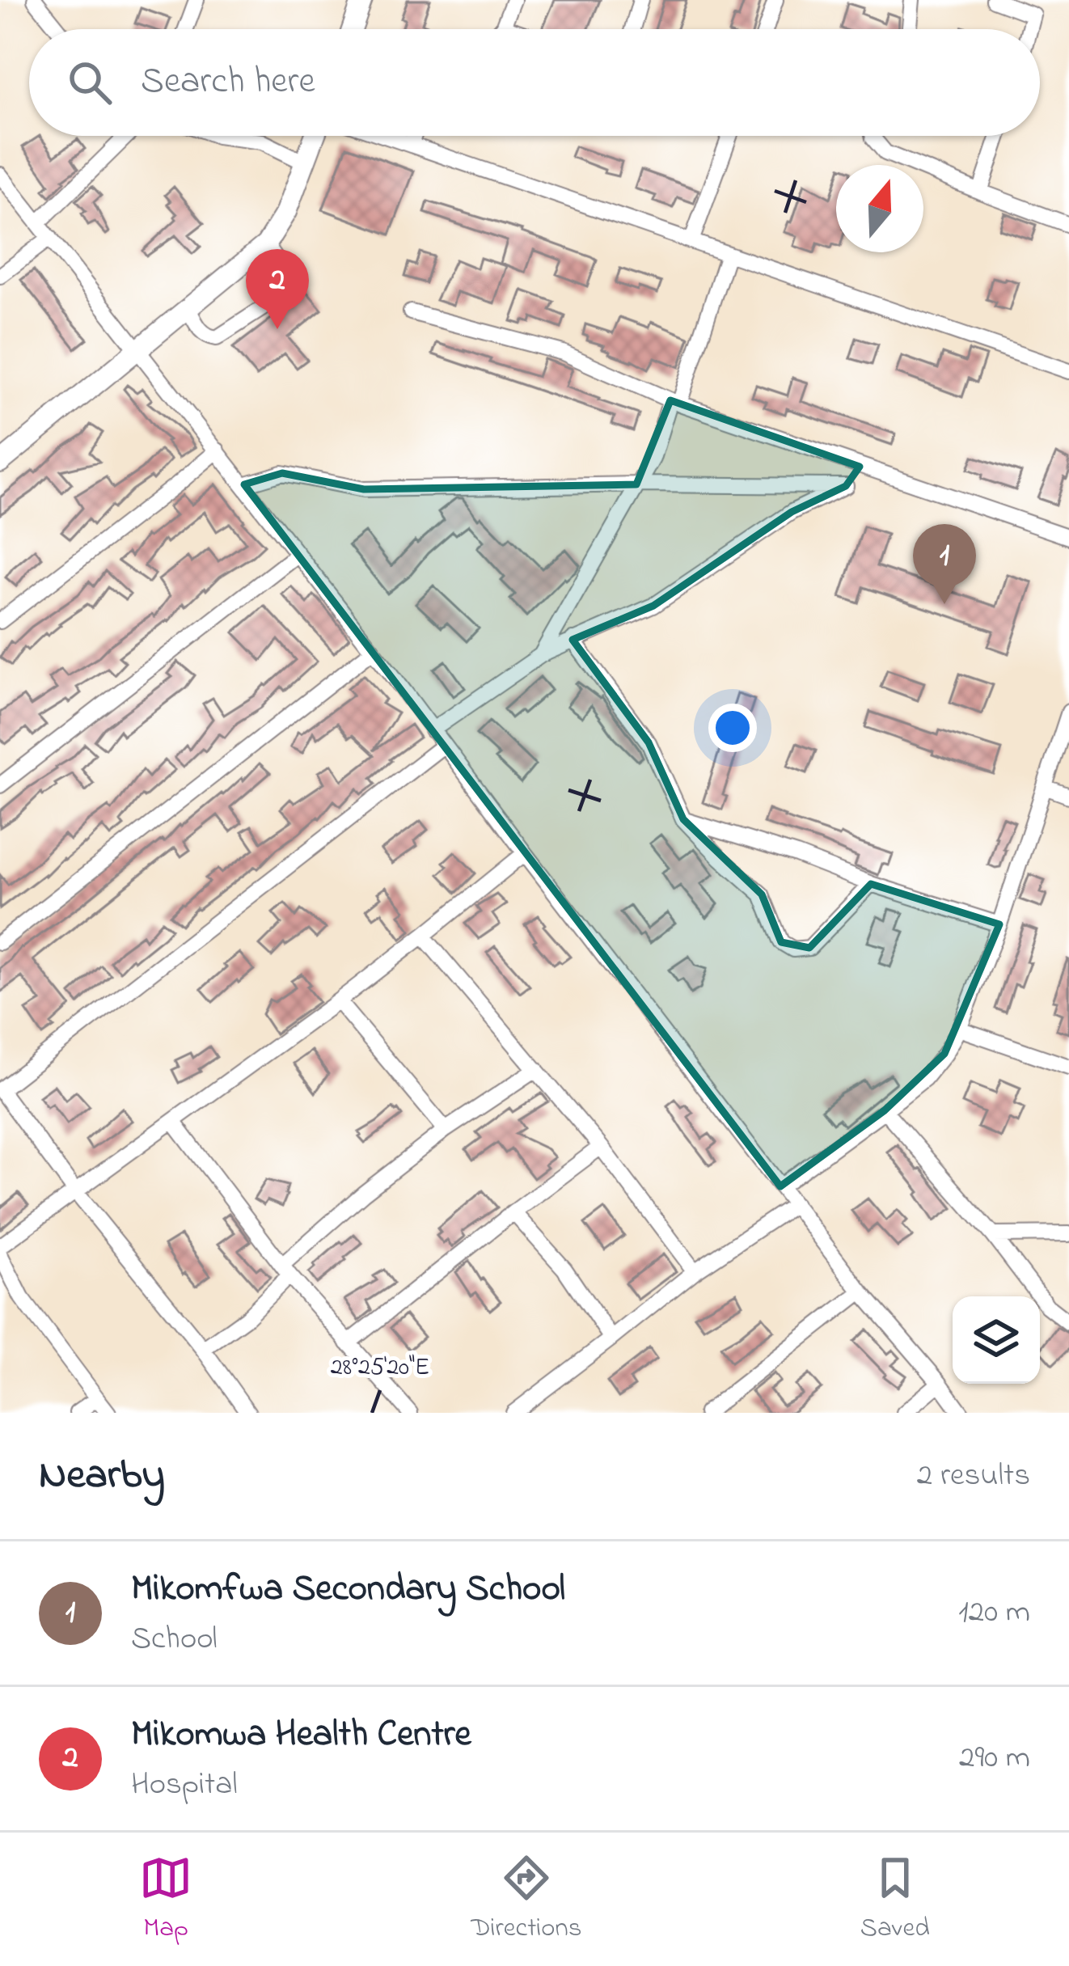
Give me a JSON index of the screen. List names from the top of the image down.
{
  "north": "top",
  "page": {
    "search": "Search here",
    "pins": ["2", "1"],
    "heading": ["Nearby", "2 results"],
    "list": [
      {
        "mark": "1",
        "name": "Mikomfwa Secondary School",
        "note": "School",
        "value": "120 m"
      },
      {
        "mark": "2",
        "name": "Mikomwa Health Centre",
        "note": "Hospital",
        "value": "290 m"
      }
    ],
    "nav": ["Map", "Directions", "Saved"]
  },
  "coordinates": ["28°25'20\"E"]
}
